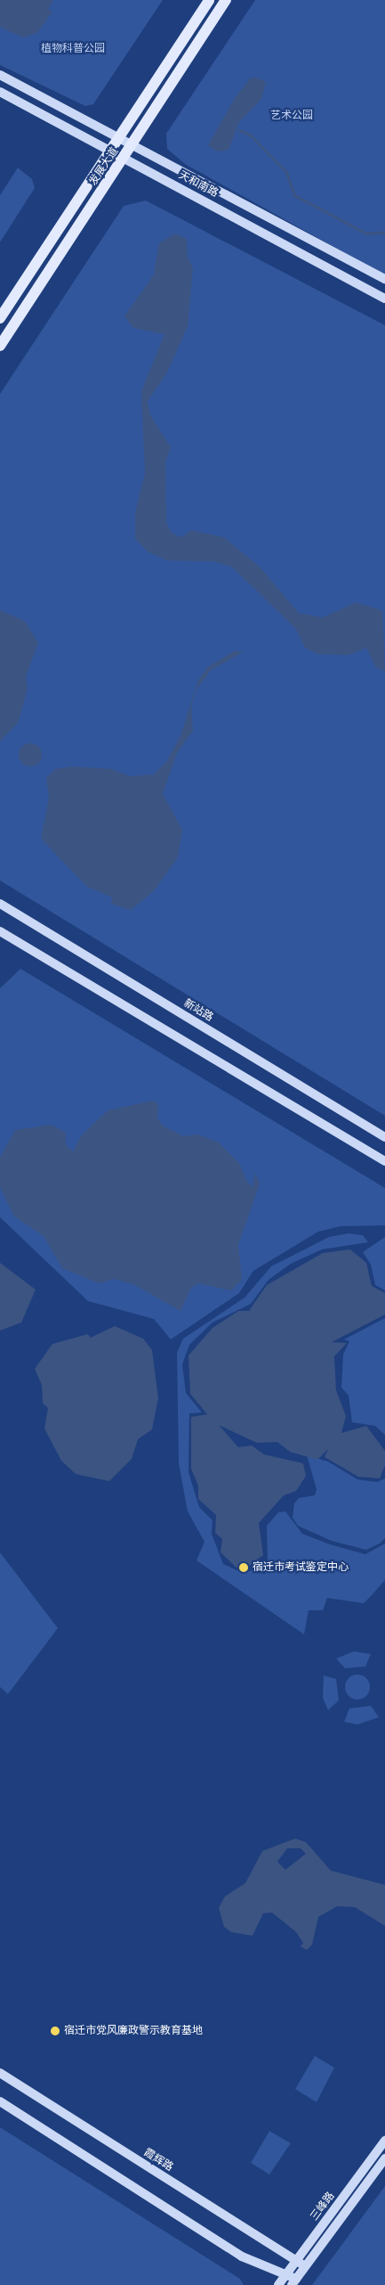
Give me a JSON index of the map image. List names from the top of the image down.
{
  "streets": {
    "main road": ["发展大道"],
    "street": [
      "天和南路",
      "新站路",
      "霞辉路",
      "三峰路"
    ]
  },
  "crossings": [
    ["发展大道", "天和南路"],
    ["霞辉路", "三峰路"]
  ],
  "parks": ["植物科普公园", "艺术公园"],
  "places": ["宿迁市考试鉴定中心", "宿迁市党风廉政警示教育基地"]
}
